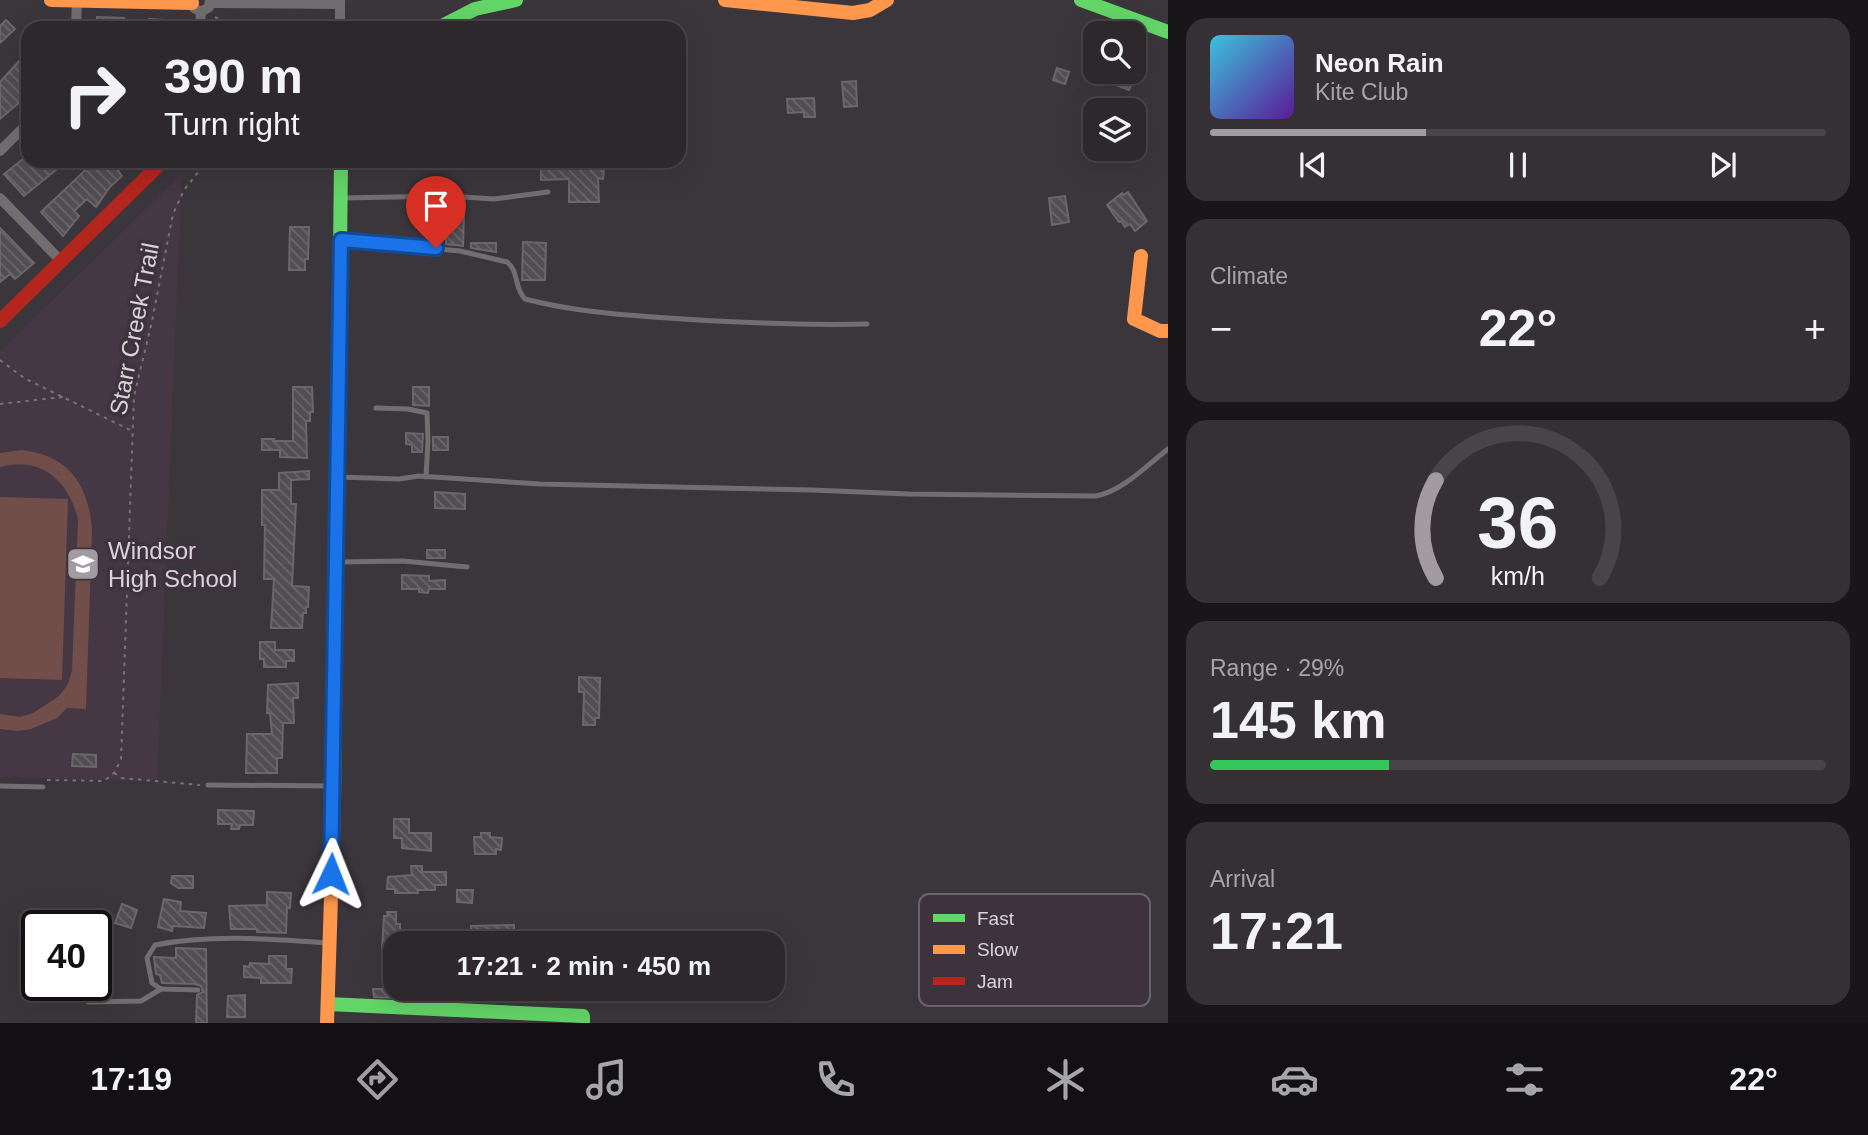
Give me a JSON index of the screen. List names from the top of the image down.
{
  "streets": {
    "path": ["Starr Creek Trail"]
  },
  "places": {
    "school or university": ["Windsor High School"]
  },
  "legend": ["Fast", "Slow", "Jam"],
  "page": {
    "turn": ["390 m", "Turn right"],
    "song": ["Neon Rain", "Kite Club"],
    "tile": [
      "Climate",
      ["Range · 29%", "145 km"],
      ["Arrival", "17:21"]
    ],
    "heat": ["−", "22°", "+"],
    "limit": "40",
    "trip": "17:21 · 2 min · 450 m",
    "tabs": ["17:19", "22°"],
    "gauge": ["36", "km/h"]
  }
}
